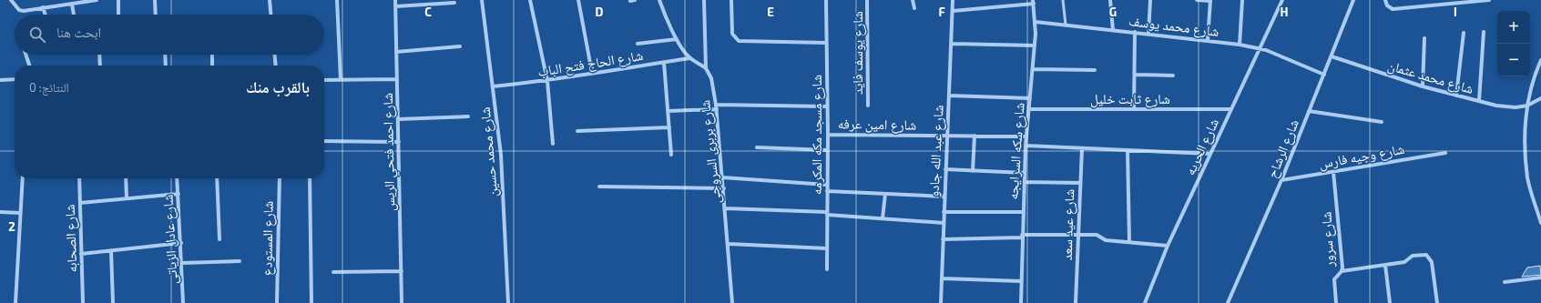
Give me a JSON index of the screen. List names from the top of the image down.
{
  "streets": {
    "street": [
      "شارع محمد يوسف",
      "شارع يوسف فايد",
      "شارع الحاج فتح الباب",
      "شارع محمد عثمان",
      "شارع ثابت خليل",
      "شارع امين عرفه",
      "شارع مسجد مكه المكرمه",
      "شارع الحريه",
      "شارع الرشاح",
      "شارع عبد الله جادو",
      "شارع سكه السرايجه",
      "شارع احمد فتحي الريس",
      "شارع محمد حسين",
      "شارع بربرى السروجى",
      "شارع وجيه فارس",
      "شارع عيد سعد",
      "شارع الصحابه",
      "شارع المستودع",
      "شارع عادل الزياتى",
      "شارع سرور"
    ]
  },
  "crossings": [
    ["شارع محمد يوسف", "شارع الحريه"],
    ["شارع محمد يوسف", "شارع الرشاح"],
    ["شارع محمد يوسف", "شارع سكه السرايجه"],
    ["شارع الحاج فتح الباب", "شارع محمد حسين"],
    ["شارع محمد عثمان", "شارع الرشاح"],
    ["شارع ثابت خليل", "شارع الحريه"],
    ["شارع ثابت خليل", "شارع سكه السرايجه"],
    ["شارع امين عرفه", "شارع مسجد مكه المكرمه"],
    ["شارع امين عرفه", "شارع عبد الله جادو"],
    ["شارع امين عرفه", "شارع سكه السرايجه"],
    ["شارع الرشاح", "شارع وجيه فارس"],
    ["شارع وجيه فارس", "شارع سرور"]
  ],
  "page": {
    "map_buttons": ["+", "−"],
    "search": "ابحث هنا",
    "heading": ["بالقرب منك", "النتائج: 0"]
  },
  "grid": {
    "columns": [
      "C",
      "D",
      "E",
      "F",
      "G",
      "H",
      "I"
    ],
    "rows": ["2"]
  }
}
